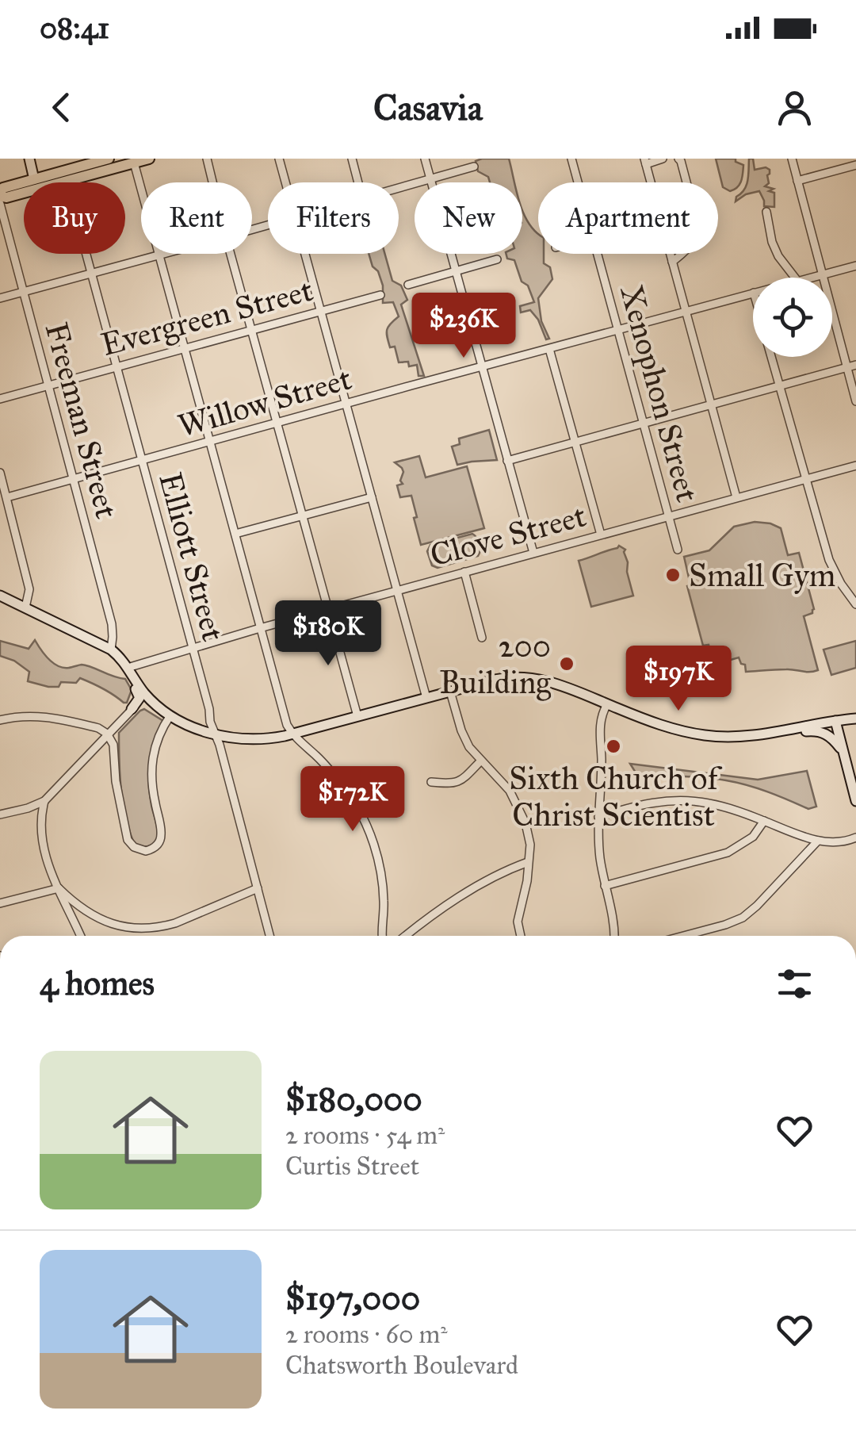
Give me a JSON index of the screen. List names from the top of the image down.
{
  "streets": {
    "street": [
      "Evergreen Street",
      "Xenophon Street",
      "Willow Street",
      "Freeman Street",
      "Clove Street",
      "Elliott Street"
    ]
  },
  "crossings": [
    ["Evergreen Street", "Freeman Street"],
    ["Evergreen Street", "Elliott Street"],
    ["Xenophon Street", "Willow Street"],
    ["Xenophon Street", "Clove Street"],
    ["Willow Street", "Freeman Street"],
    ["Willow Street", "Elliott Street"],
    ["Clove Street", "Elliott Street"]
  ],
  "places": ["Small Gym", "200 Building", "Sixth Church of Christ Scientist"],
  "page": {
    "status": "08:41",
    "header": "Casavia",
    "chip": [
      "Buy",
      "Rent",
      "Filters",
      "New",
      "Apartment"
    ],
    "price": [
      "$236K",
      "$180K",
      "$197K",
      "$172K"
    ],
    "heading": "4 homes",
    "list": [
      {
        "name": "$180,000",
        "note": "2 rooms · 54 m² · Curtis Street"
      },
      {
        "name": "$197,000",
        "note": "2 rooms · 60 m² · Chatsworth Boulevard"
      }
    ]
  }
}
